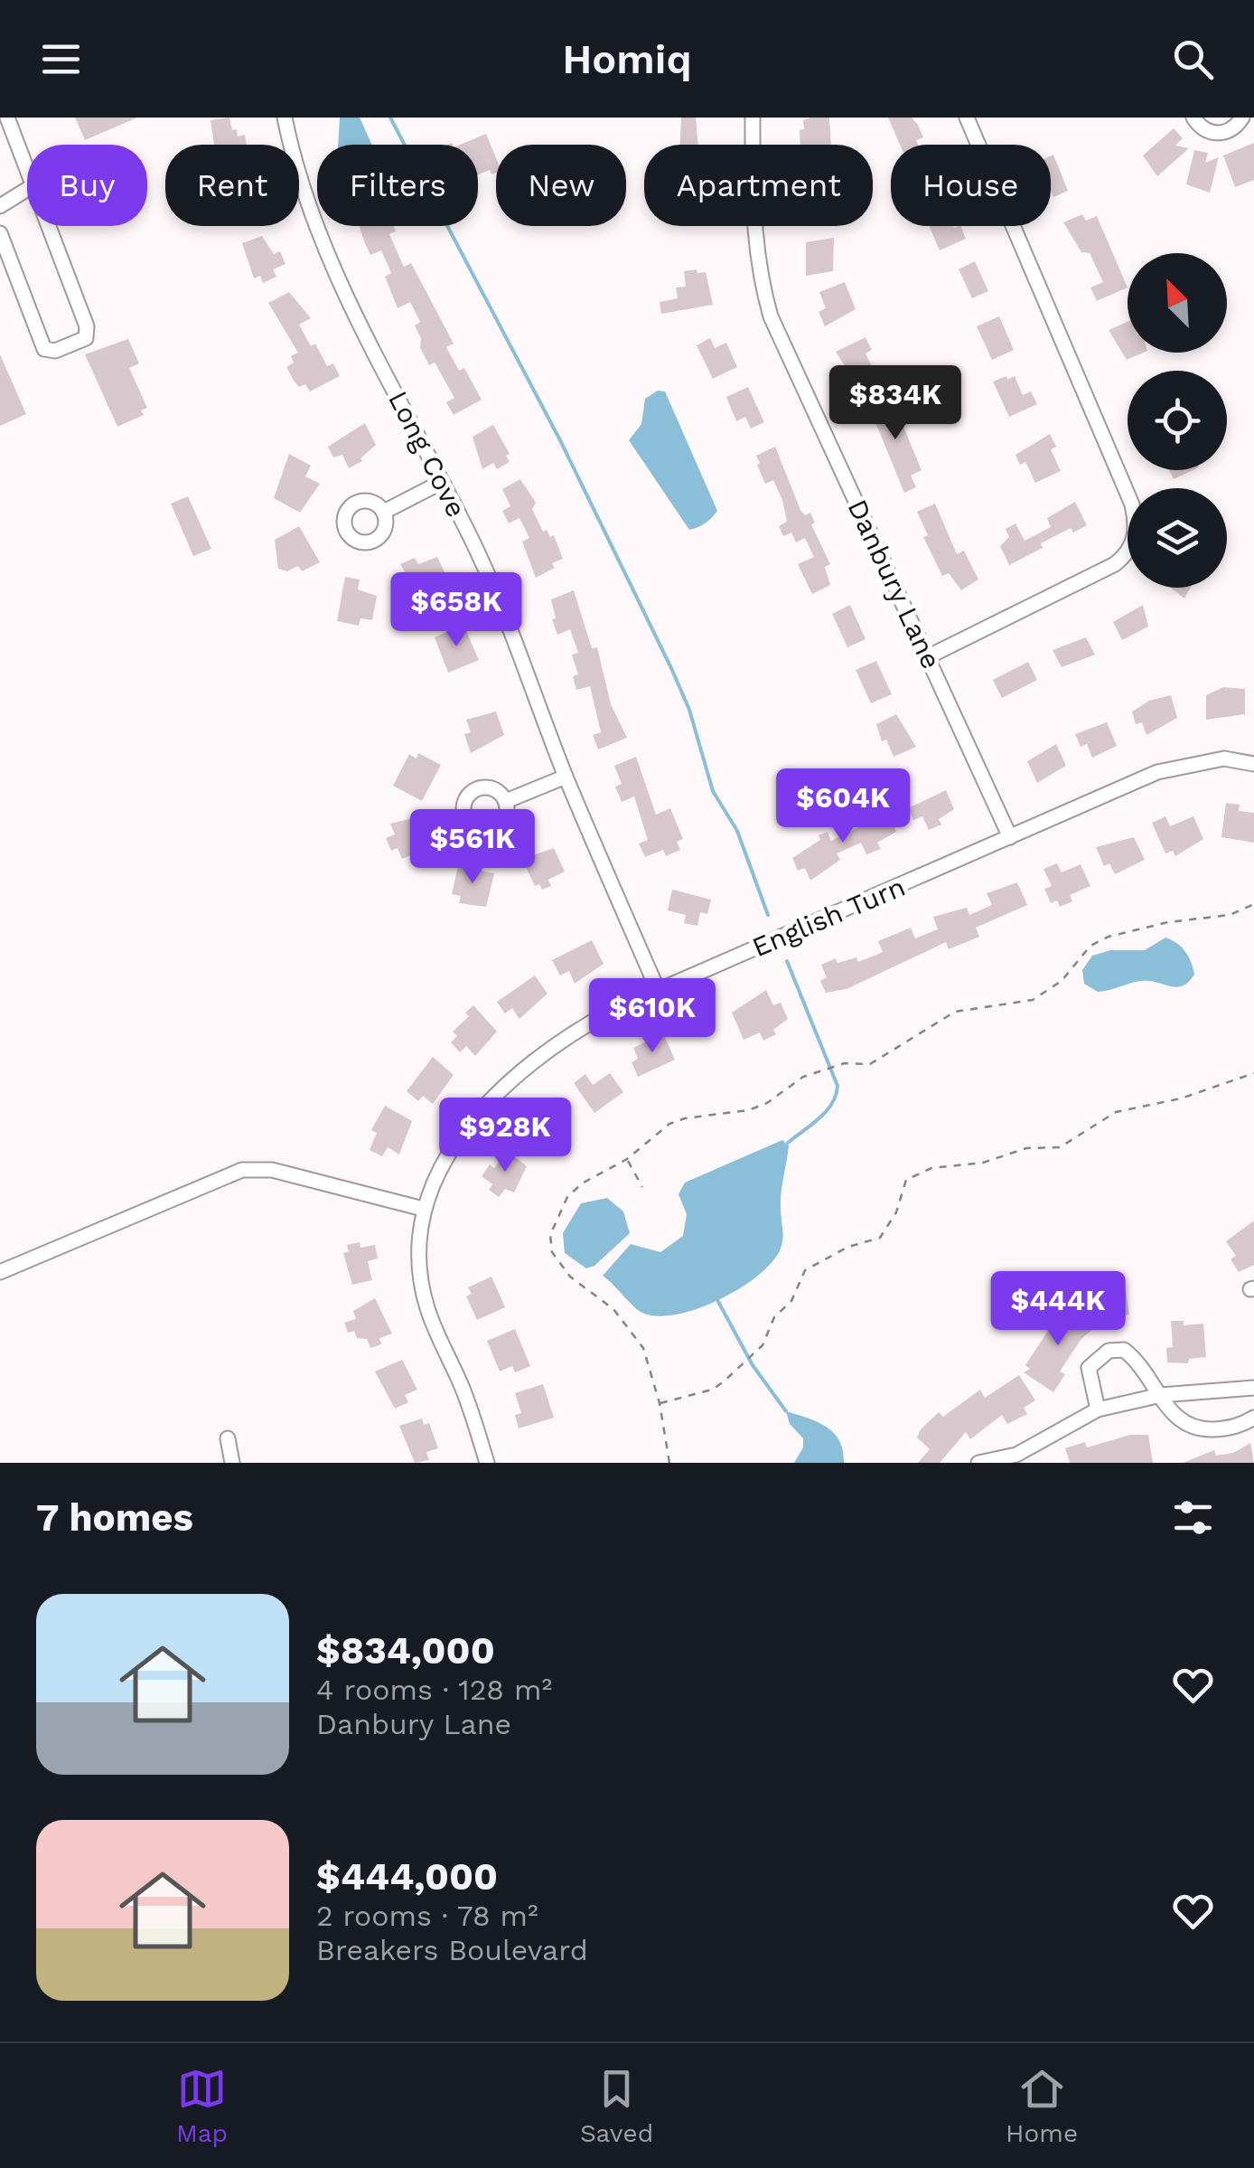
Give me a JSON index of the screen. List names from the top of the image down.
{
  "streets": {
    "street": ["Long Cove", "Danbury Lane", "English Turn"]
  },
  "crossings": [
    ["Long Cove", "English Turn"],
    ["Danbury Lane", "English Turn"]
  ],
  "north": "top left",
  "page": {
    "header": "Homiq",
    "chip": [
      "Buy",
      "Rent",
      "Filters",
      "New",
      "Apartment",
      "House"
    ],
    "price": [
      "$834K",
      "$658K",
      "$604K",
      "$561K",
      "$610K",
      "$928K",
      "$444K"
    ],
    "heading": "7 homes",
    "list": [
      {
        "name": "$834,000",
        "note": "4 rooms · 128 m² · Danbury Lane"
      },
      {
        "name": "$444,000",
        "note": "2 rooms · 78 m² · Breakers Boulevard"
      }
    ],
    "tabs": ["Map", "Saved", "Home"]
  }
}
